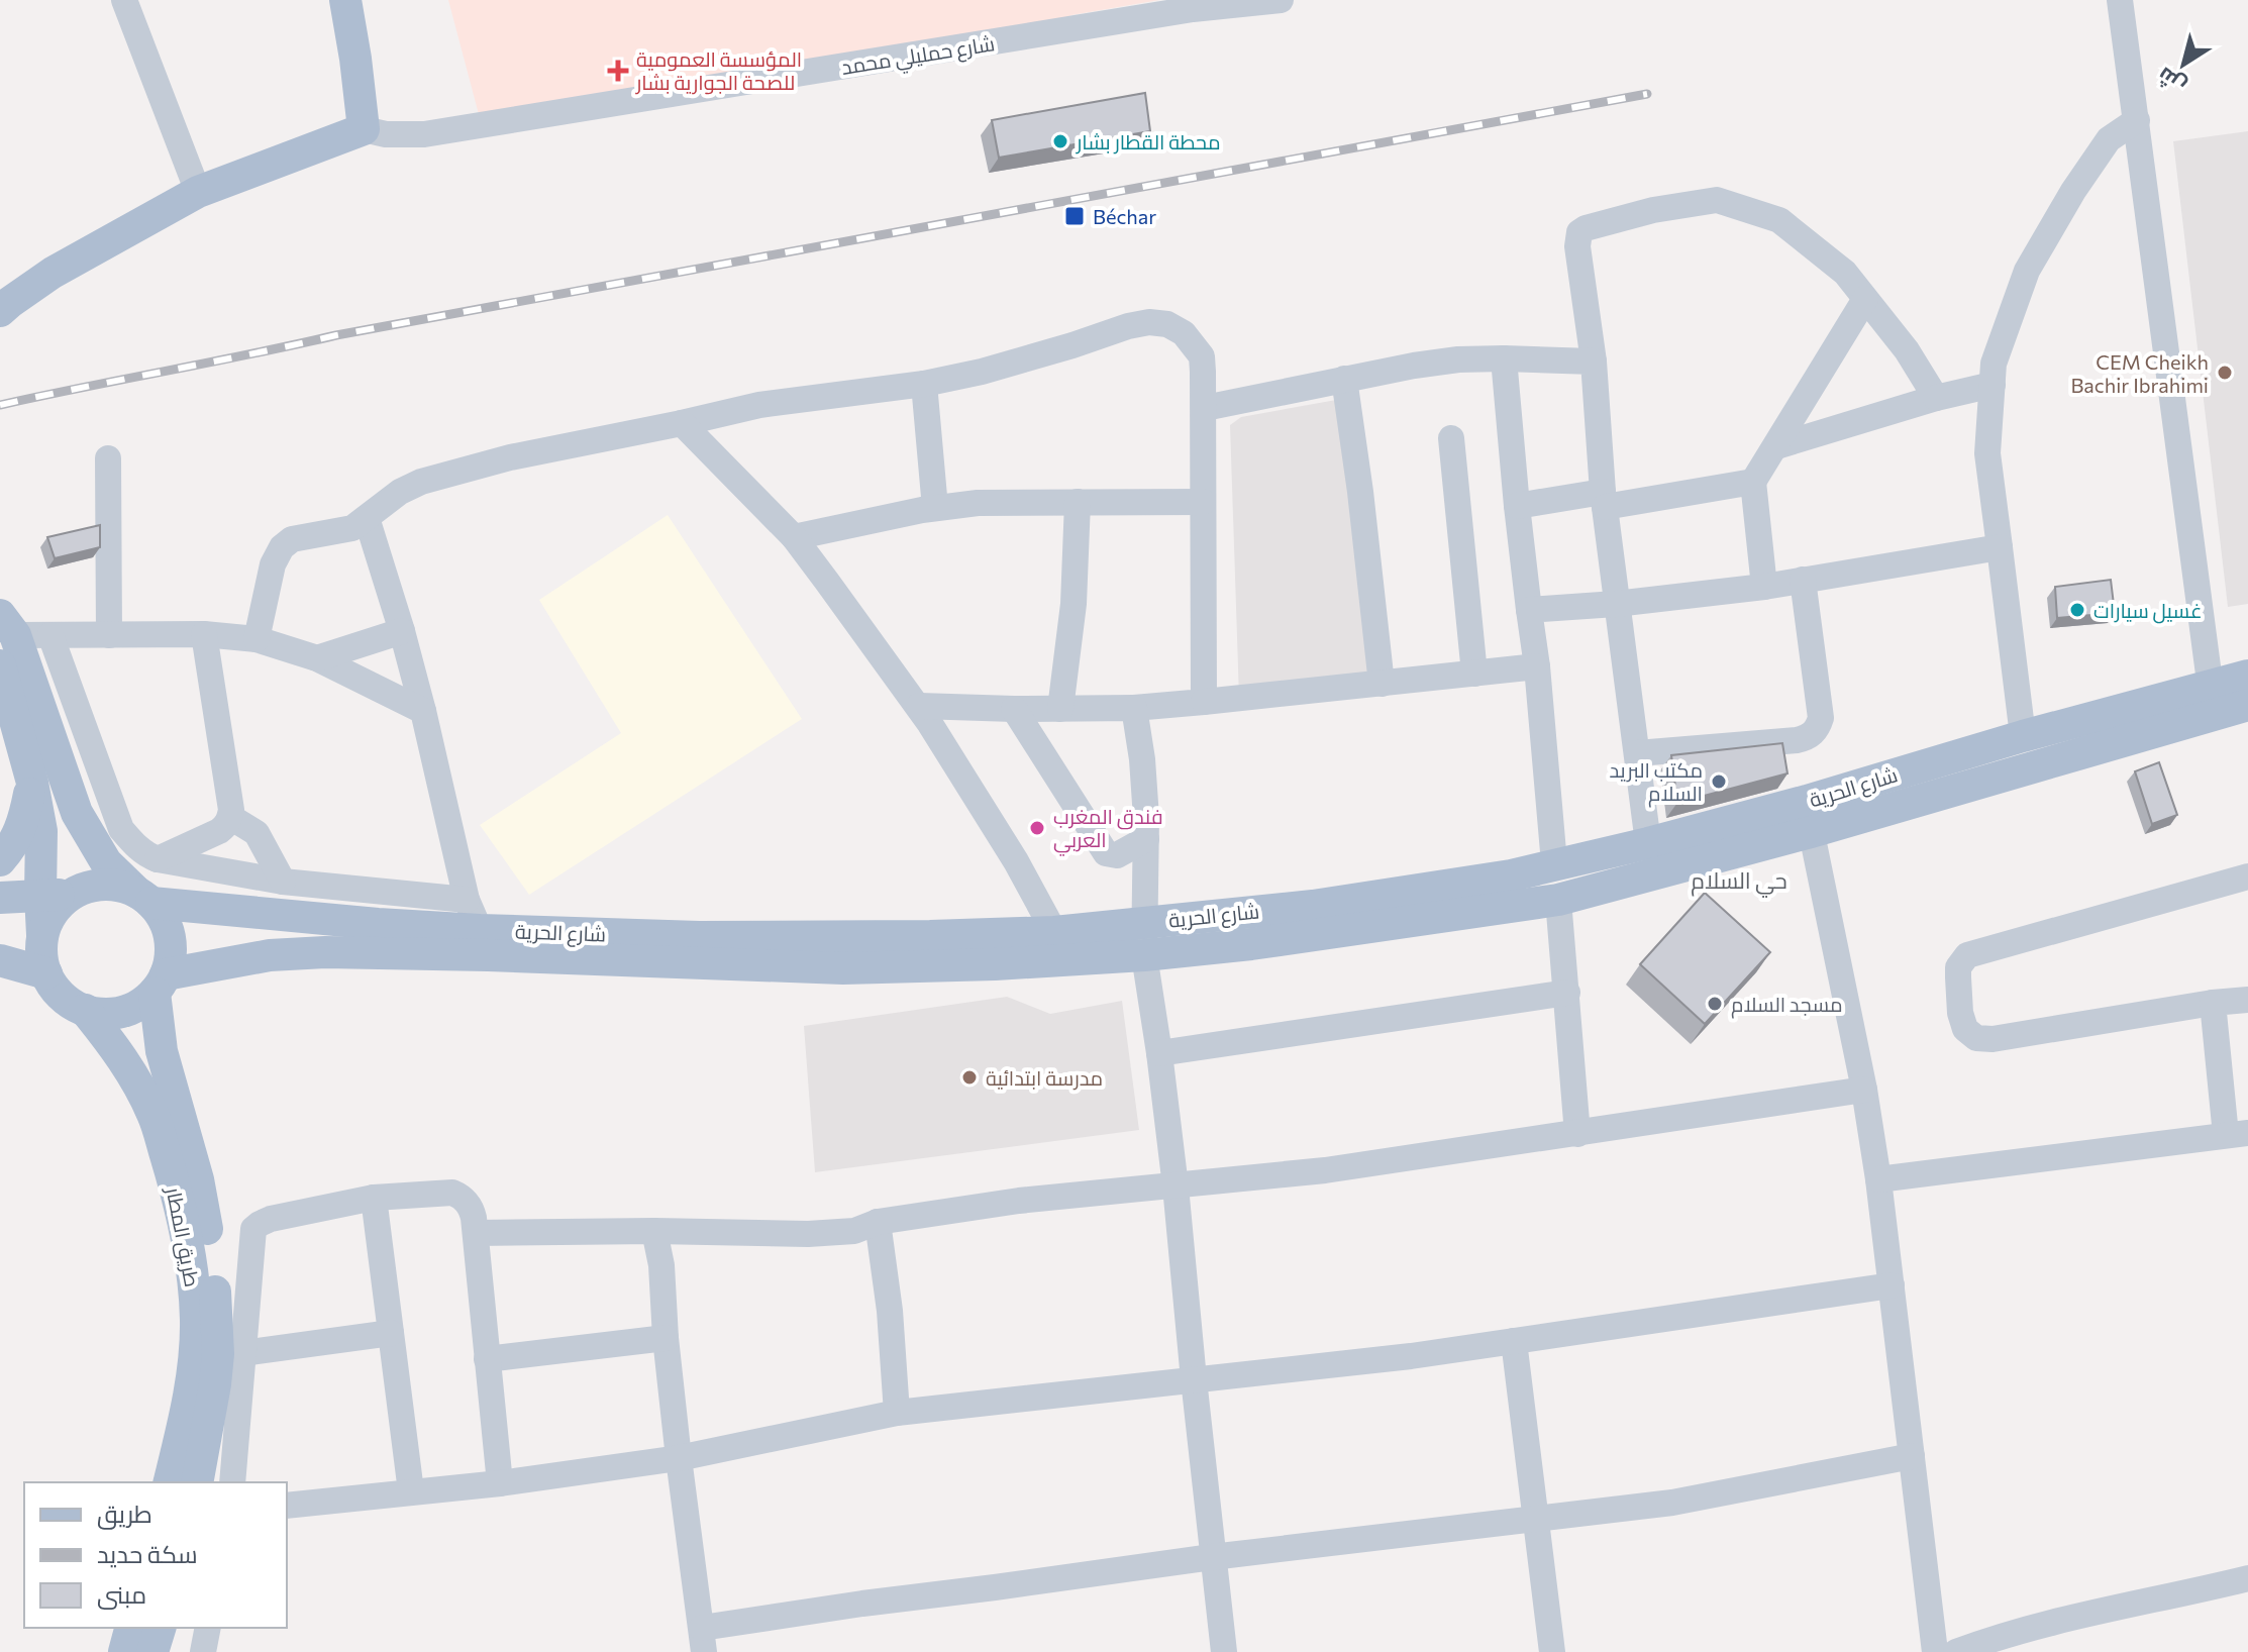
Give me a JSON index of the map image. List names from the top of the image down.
{
  "streets": {
    "main road": ["شارع الحرية", "طريق المطار"],
    "street": ["شارع حمليلي محمد"]
  },
  "crossings": [
    ["شارع الحرية", "طريق المطار"]
  ],
  "districts": ["حي السلام"],
  "places": {
    "health": ["المؤسسة العمومية للصحة الجوارية بشار"],
    "other": [
      "محطة القطار بشار",
      "CEM Cheikh Bachir Ibrahimi",
      "غسيل سيارات",
      "مكتب البريد السلام",
      "فندق المغرب العربي",
      "مسجد السلام",
      "مدرسة ابتدائية"
    ],
    "transit": ["Béchar"]
  },
  "legend": ["طريق", "سكة حديد", "مبنى"],
  "north": "bottom left"
}
